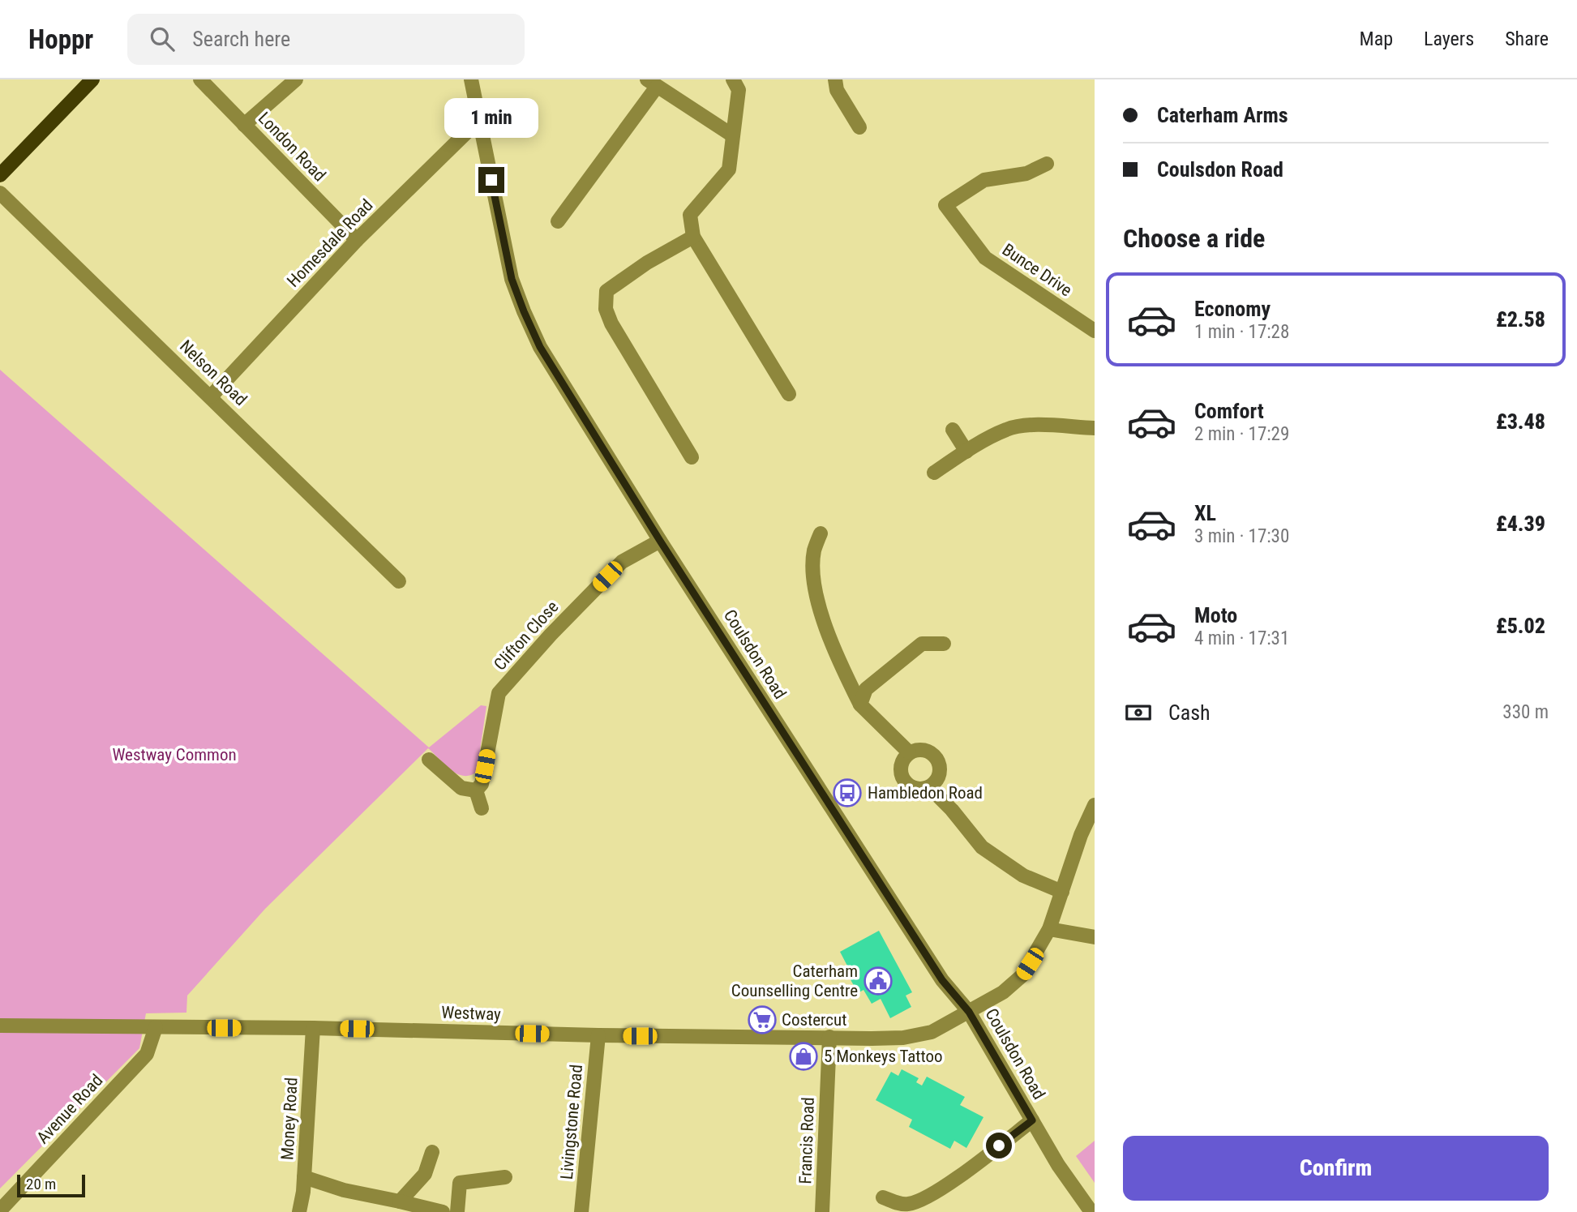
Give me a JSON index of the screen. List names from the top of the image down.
{
  "streets": {
    "street": [
      "London Road",
      "Homesdale Road",
      "Bunce Drive",
      "Nelson Road",
      "Clifton Close",
      "Coulsdon Road",
      "Westway",
      "Avenue Road",
      "Money Road",
      "Livingstone Road",
      "Francis Road"
    ]
  },
  "crossings": [
    ["London Road", "Homesdale Road"],
    ["Homesdale Road", "Nelson Road"],
    ["Homesdale Road", "Coulsdon Road"],
    ["Clifton Close", "Coulsdon Road"],
    ["Coulsdon Road", "Westway"],
    ["Westway", "Avenue Road"],
    ["Westway", "Money Road"],
    ["Westway", "Livingstone Road"],
    ["Westway", "Francis Road"]
  ],
  "parks": ["Westway Common"],
  "places": {
    "bus stop": ["Hambledon Road"],
    "public building": ["Caterham Counselling Centre"],
    "supermarket": ["Costercut"],
    "shop": ["5 Monkeys Tattoo"]
  },
  "scale_bar": "20 m",
  "page": {
    "header": "Hoppr",
    "search": "Search here",
    "nav": ["Map", "Layers", "Share"],
    "banner": ["Caterham Arms", "Coulsdon Road"],
    "bubble": "1 min",
    "heading": "Choose a ride",
    "list": [
      {
        "name": "Economy",
        "note": "1 min · 17:28",
        "value": "£2.58"
      },
      {
        "name": "Comfort",
        "note": "2 min · 17:29",
        "value": "£3.48"
      },
      {
        "name": "XL",
        "note": "3 min · 17:30",
        "value": "£4.39"
      },
      {
        "name": "Moto",
        "note": "4 min · 17:31",
        "value": "£5.02"
      }
    ],
    "pay": ["Cash", "330 m"],
    "buttons": "Confirm",
    "scale": "20 m"
  }
}
